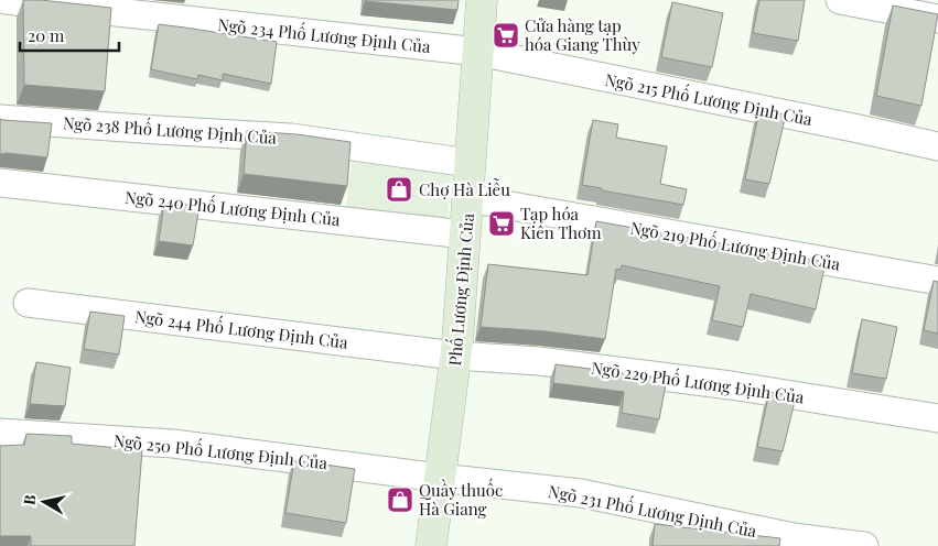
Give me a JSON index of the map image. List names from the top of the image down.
{
  "streets": {
    "main road": ["Phố Lương Định Của"],
    "street": [
      "Ngõ 234 Phố Lương Định Của",
      "Ngõ 215 Phố Lương Định Của",
      "Ngõ 238 Phố Lương Định Của",
      "Ngõ 240 Phố Lương Định Của",
      "Ngõ 219 Phố Lương Định Của",
      "Ngõ 244 Phố Lương Định Của",
      "Ngõ 229 Phố Lương Định Của",
      "Ngõ 250 Phố Lương Định Của",
      "Ngõ 231 Phố Lương Định Của"
    ]
  },
  "crossings": [
    ["Ngõ 234 Phố Lương Định Của", "Ngõ 215 Phố Lương Định Của"],
    ["Ngõ 234 Phố Lương Định Của", "Phố Lương Định Của"],
    ["Ngõ 215 Phố Lương Định Của", "Phố Lương Định Của"],
    ["Ngõ 238 Phố Lương Định Của", "Phố Lương Định Của"],
    ["Ngõ 240 Phố Lương Định Của", "Phố Lương Định Của"],
    ["Ngõ 219 Phố Lương Định Của", "Phố Lương Định Của"],
    ["Phố Lương Định Của", "Ngõ 244 Phố Lương Định Của"],
    ["Phố Lương Định Của", "Ngõ 229 Phố Lương Định Của"],
    ["Phố Lương Định Của", "Ngõ 250 Phố Lương Định Của"],
    ["Phố Lương Định Của", "Ngõ 231 Phố Lương Định Của"],
    ["Ngõ 244 Phố Lương Định Của", "Ngõ 229 Phố Lương Định Của"],
    ["Ngõ 250 Phố Lương Định Của", "Ngõ 231 Phố Lương Định Của"]
  ],
  "places": {
    "supermarket": ["Cửa hàng tạp hóa Giang Thùy", "Tạp hóa Kiên Thơm"],
    "shop": ["Chợ Hà Liễu", "Quầy thuốc Hà Giang"]
  },
  "scale_bar": "20 m",
  "north": "left"
}
